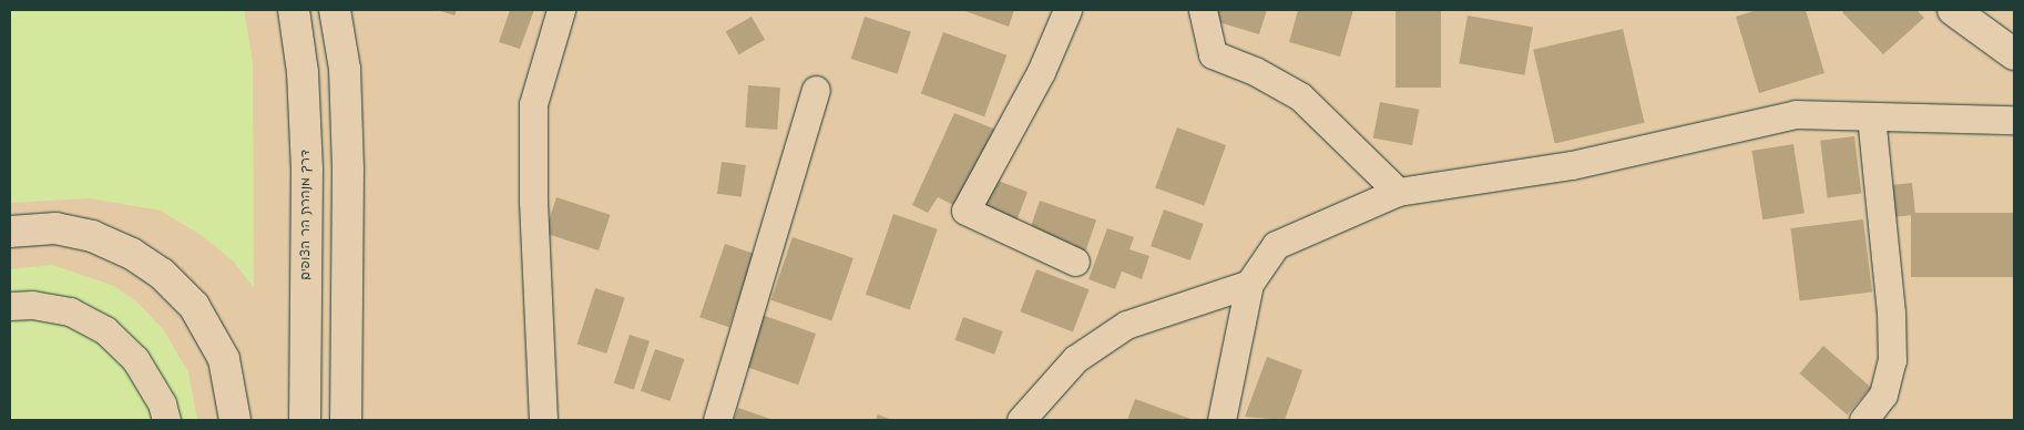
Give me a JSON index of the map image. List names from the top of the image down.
{
  "streets": {
    "main road": ["דרך מנהרת הר הצופים"]
  }
}
